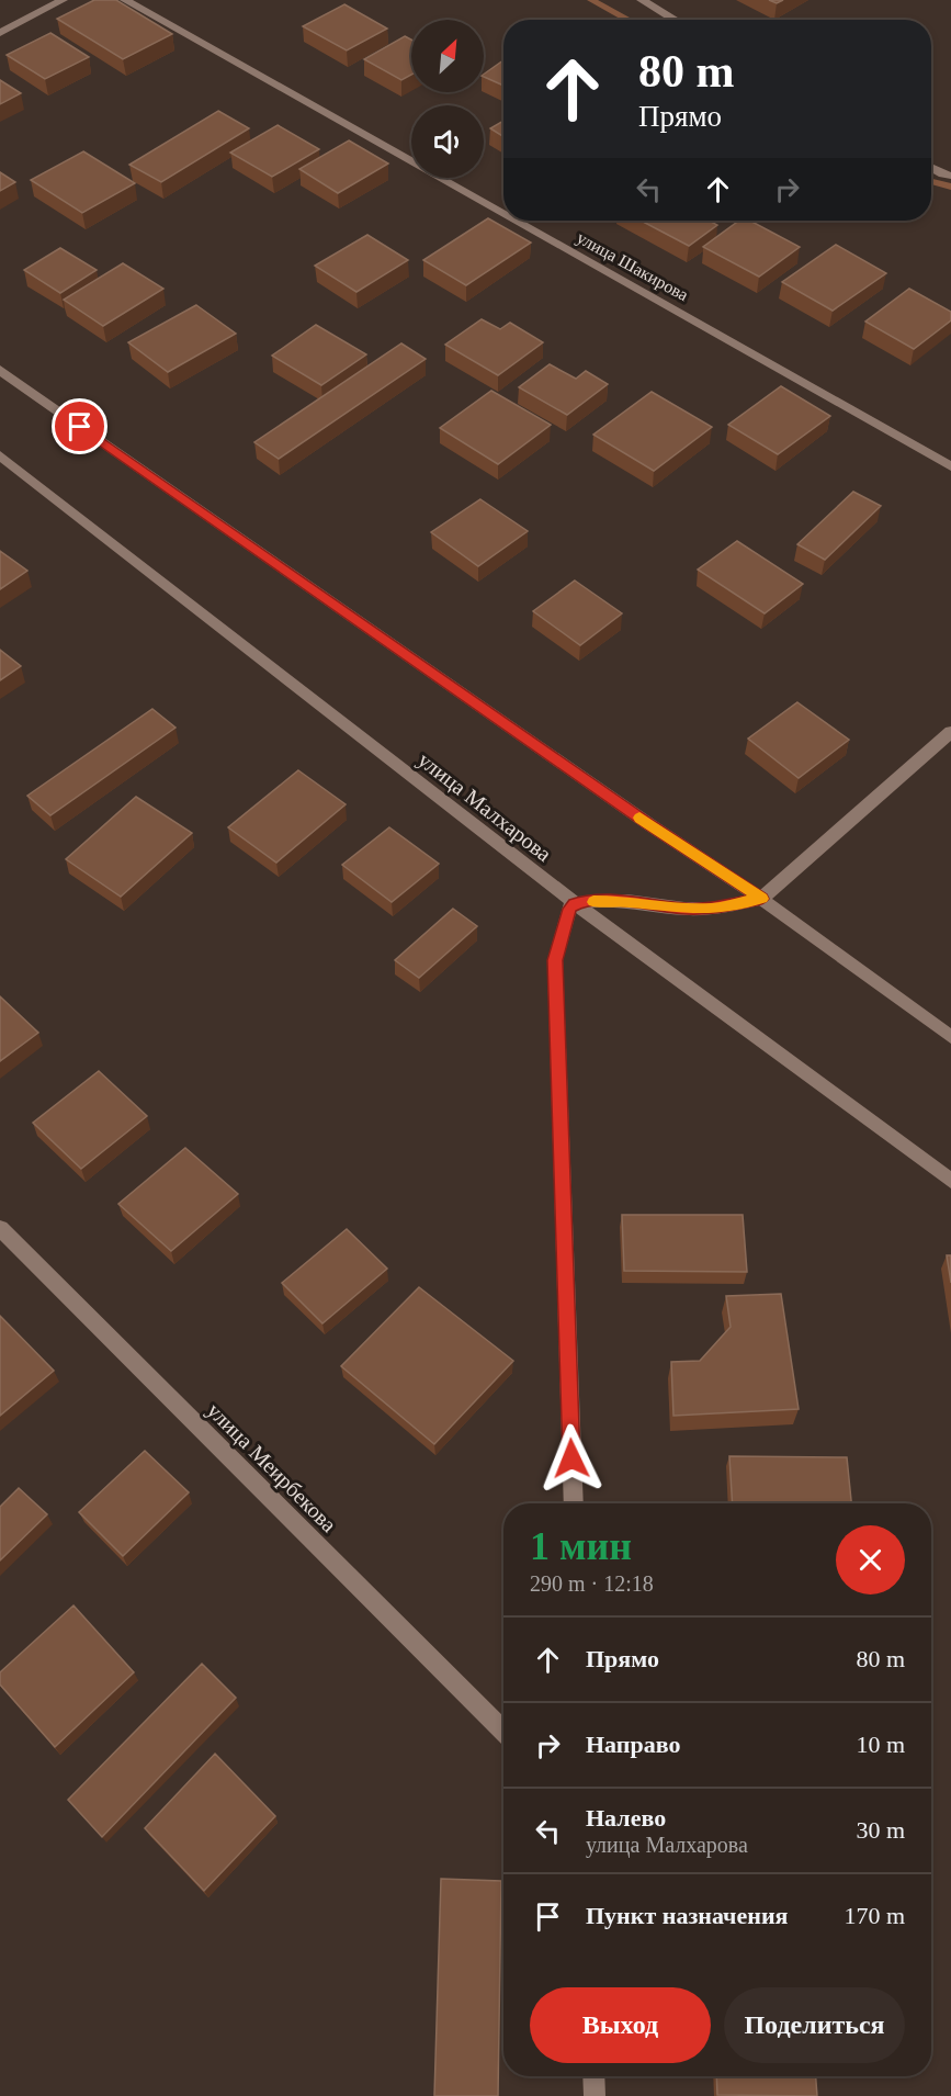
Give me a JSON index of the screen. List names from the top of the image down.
{
  "streets": {
    "street": ["улица Шакирова", "улица Малхарова", "улица Меирбекова"]
  },
  "north": "top right",
  "page": {
    "turn": ["80 m", "Прямо"],
    "heading": ["1 мин", "290 m · 12:18"],
    "list": [
      {
        "name": "Прямо",
        "value": "80 m"
      },
      {
        "name": "Направо",
        "value": "10 m"
      },
      {
        "name": "Налево",
        "note": "улица Малхарова",
        "value": "30 m"
      },
      {
        "name": "Пункт назначения",
        "value": "170 m"
      }
    ],
    "buttons": ["Выход", "Поделиться"]
  }
}
